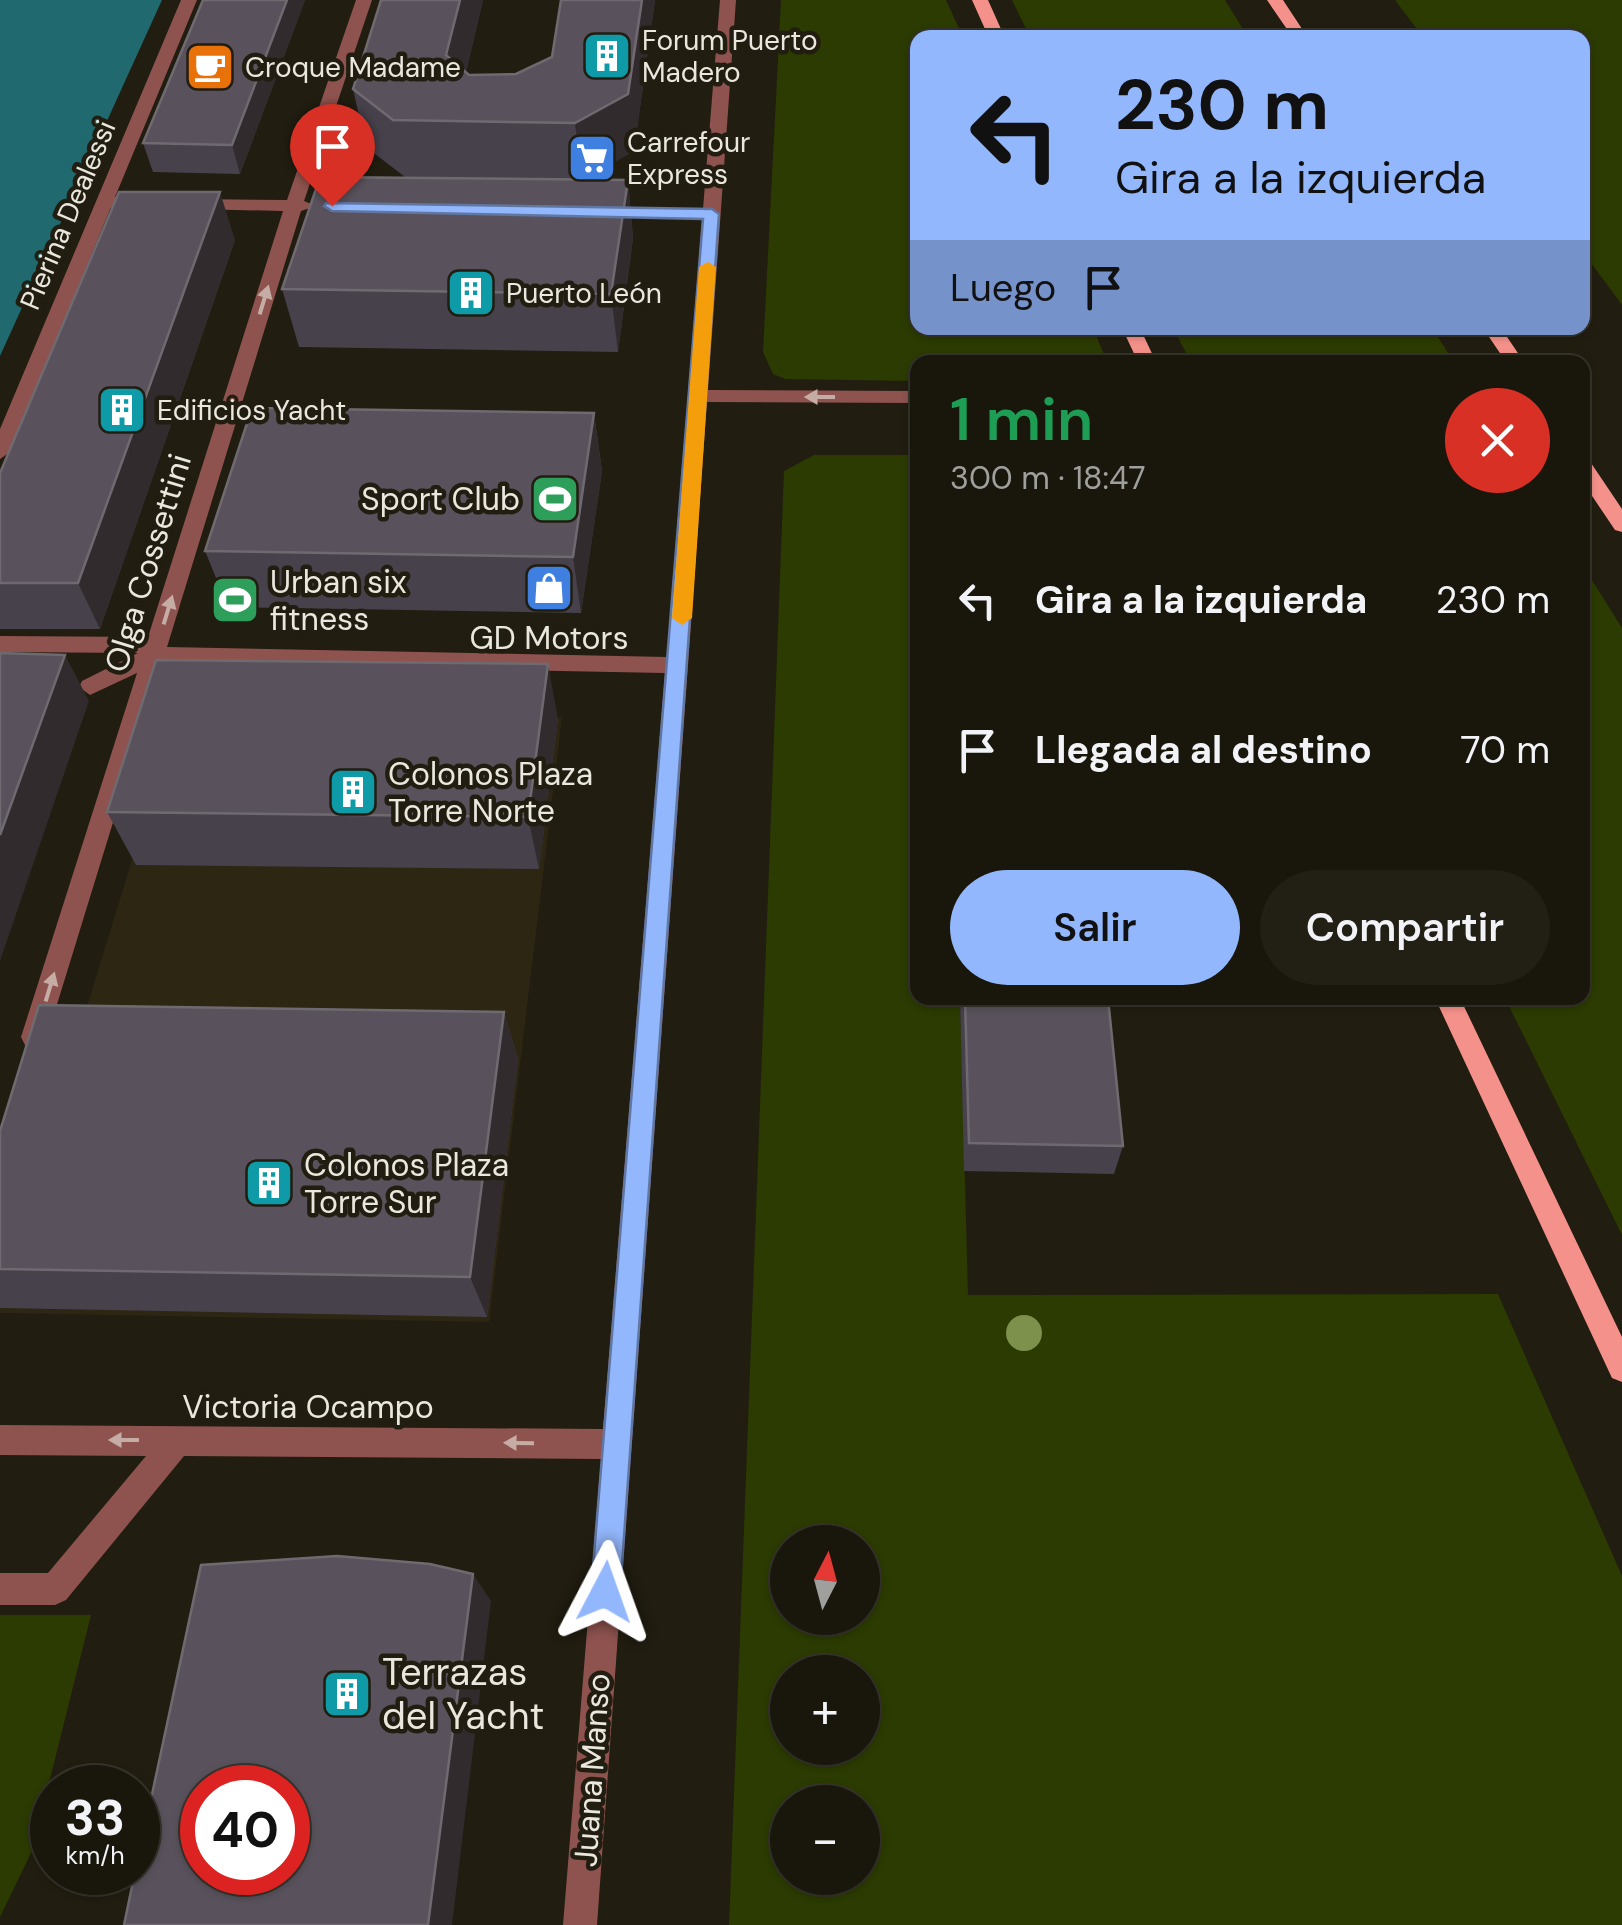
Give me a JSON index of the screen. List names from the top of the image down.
{
  "streets": {
    "street": [
      "Pierina Dealessi",
      "Olga Cossettini",
      "Victoria Ocampo",
      "Juana Manso"
    ]
  },
  "crossings": [
    ["Victoria Ocampo", "Juana Manso"]
  ],
  "one_way": ["Olga Cossettini", "Victoria Ocampo"],
  "places": {
    "building": [
      "Forum Puerto Madero",
      "Puerto León",
      "Edificios Yacht",
      "Colonos Plaza Torre Norte",
      "Colonos Plaza Torre Sur",
      "Terrazas del Yacht"
    ],
    "cafe": ["Croque Madame"],
    "supermarket": ["Carrefour Express"],
    "sports": ["Sport Club", "Urban six fitness"],
    "shop": ["GD Motors"]
  },
  "north": "top",
  "page": {
    "turn": ["230 m", "Gira a la izquierda"],
    "then": "Luego",
    "heading": ["1 min", "300 m · 18:47"],
    "list": [
      {
        "name": "Gira a la izquierda",
        "value": "230 m"
      },
      {
        "name": "Llegada al destino",
        "value": "70 m"
      }
    ],
    "buttons": ["Salir", "Compartir"],
    "map_buttons": ["+", "−"],
    "speed": "33 km/h",
    "limit": "40"
  }
}
